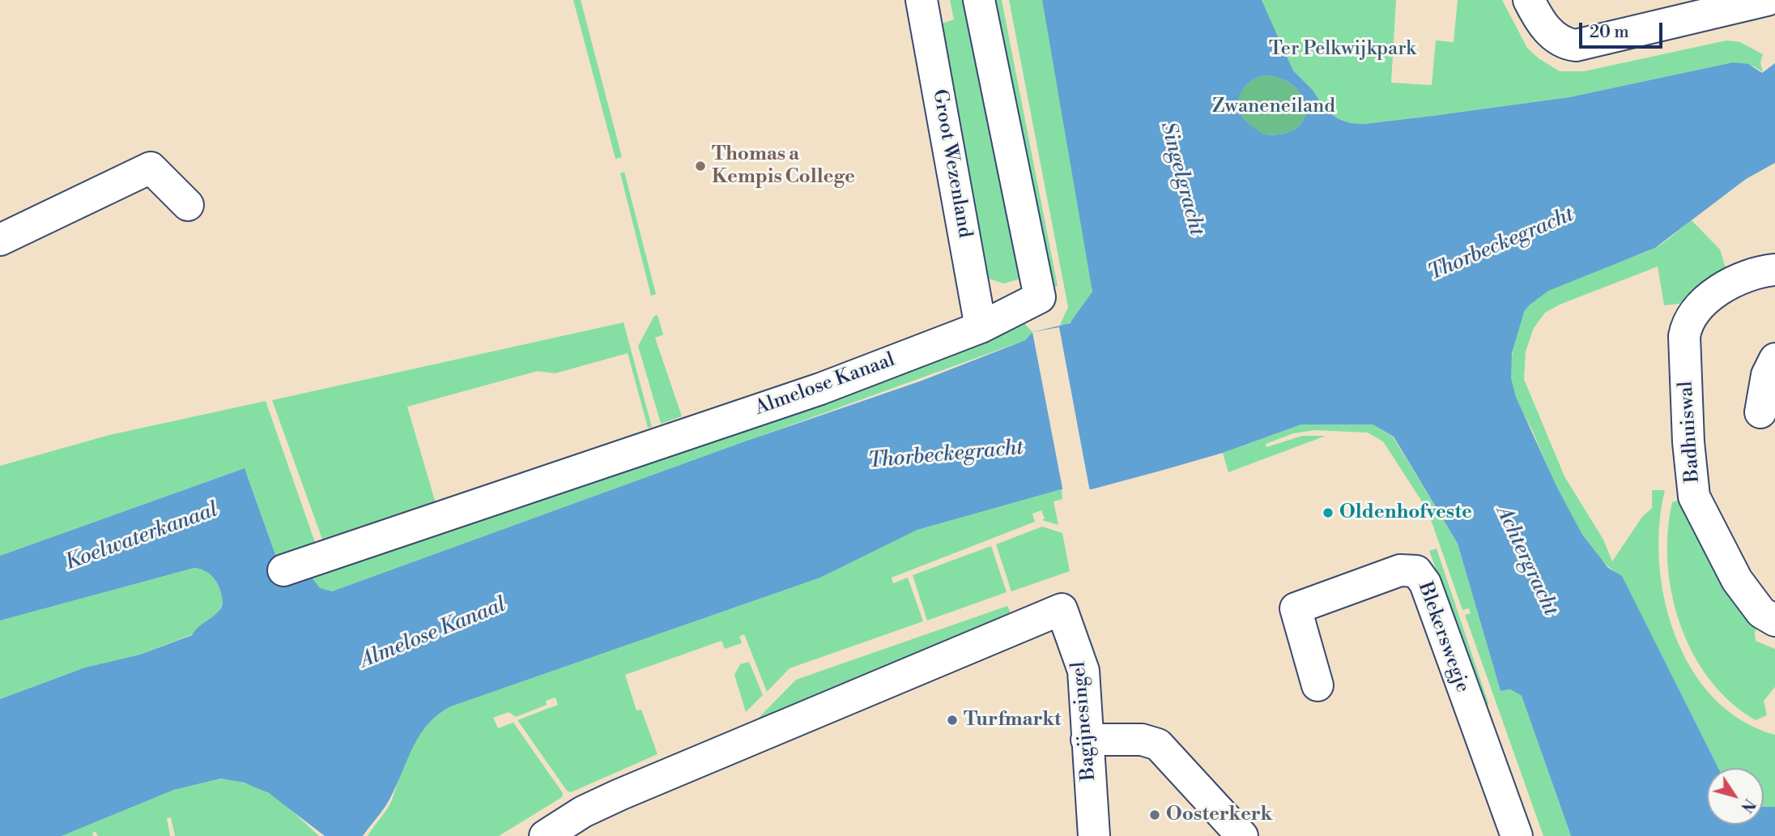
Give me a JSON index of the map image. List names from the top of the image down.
{
  "streets": {
    "street": [
      "Groot Wezenland",
      "Almelose Kanaal",
      "Badhuiswal",
      "Blekerswegje",
      "Bagijnesingel"
    ]
  },
  "crossings": [
    ["Groot Wezenland", "Almelose Kanaal"]
  ],
  "water": [
    "Singelgracht",
    "Thorbeckegracht",
    "Koelwaterkanaal",
    "Achtergracht",
    "Almelose Kanaal"
  ],
  "parks": ["Ter Pelkwijkpark", "Zwaneneiland"],
  "places": [
    "Thomas a Kempis College",
    "Oldenhofveste",
    "Turfmarkt",
    "Oosterkerk"
  ],
  "scale_bar": "20 m",
  "north": "bottom right"
}
